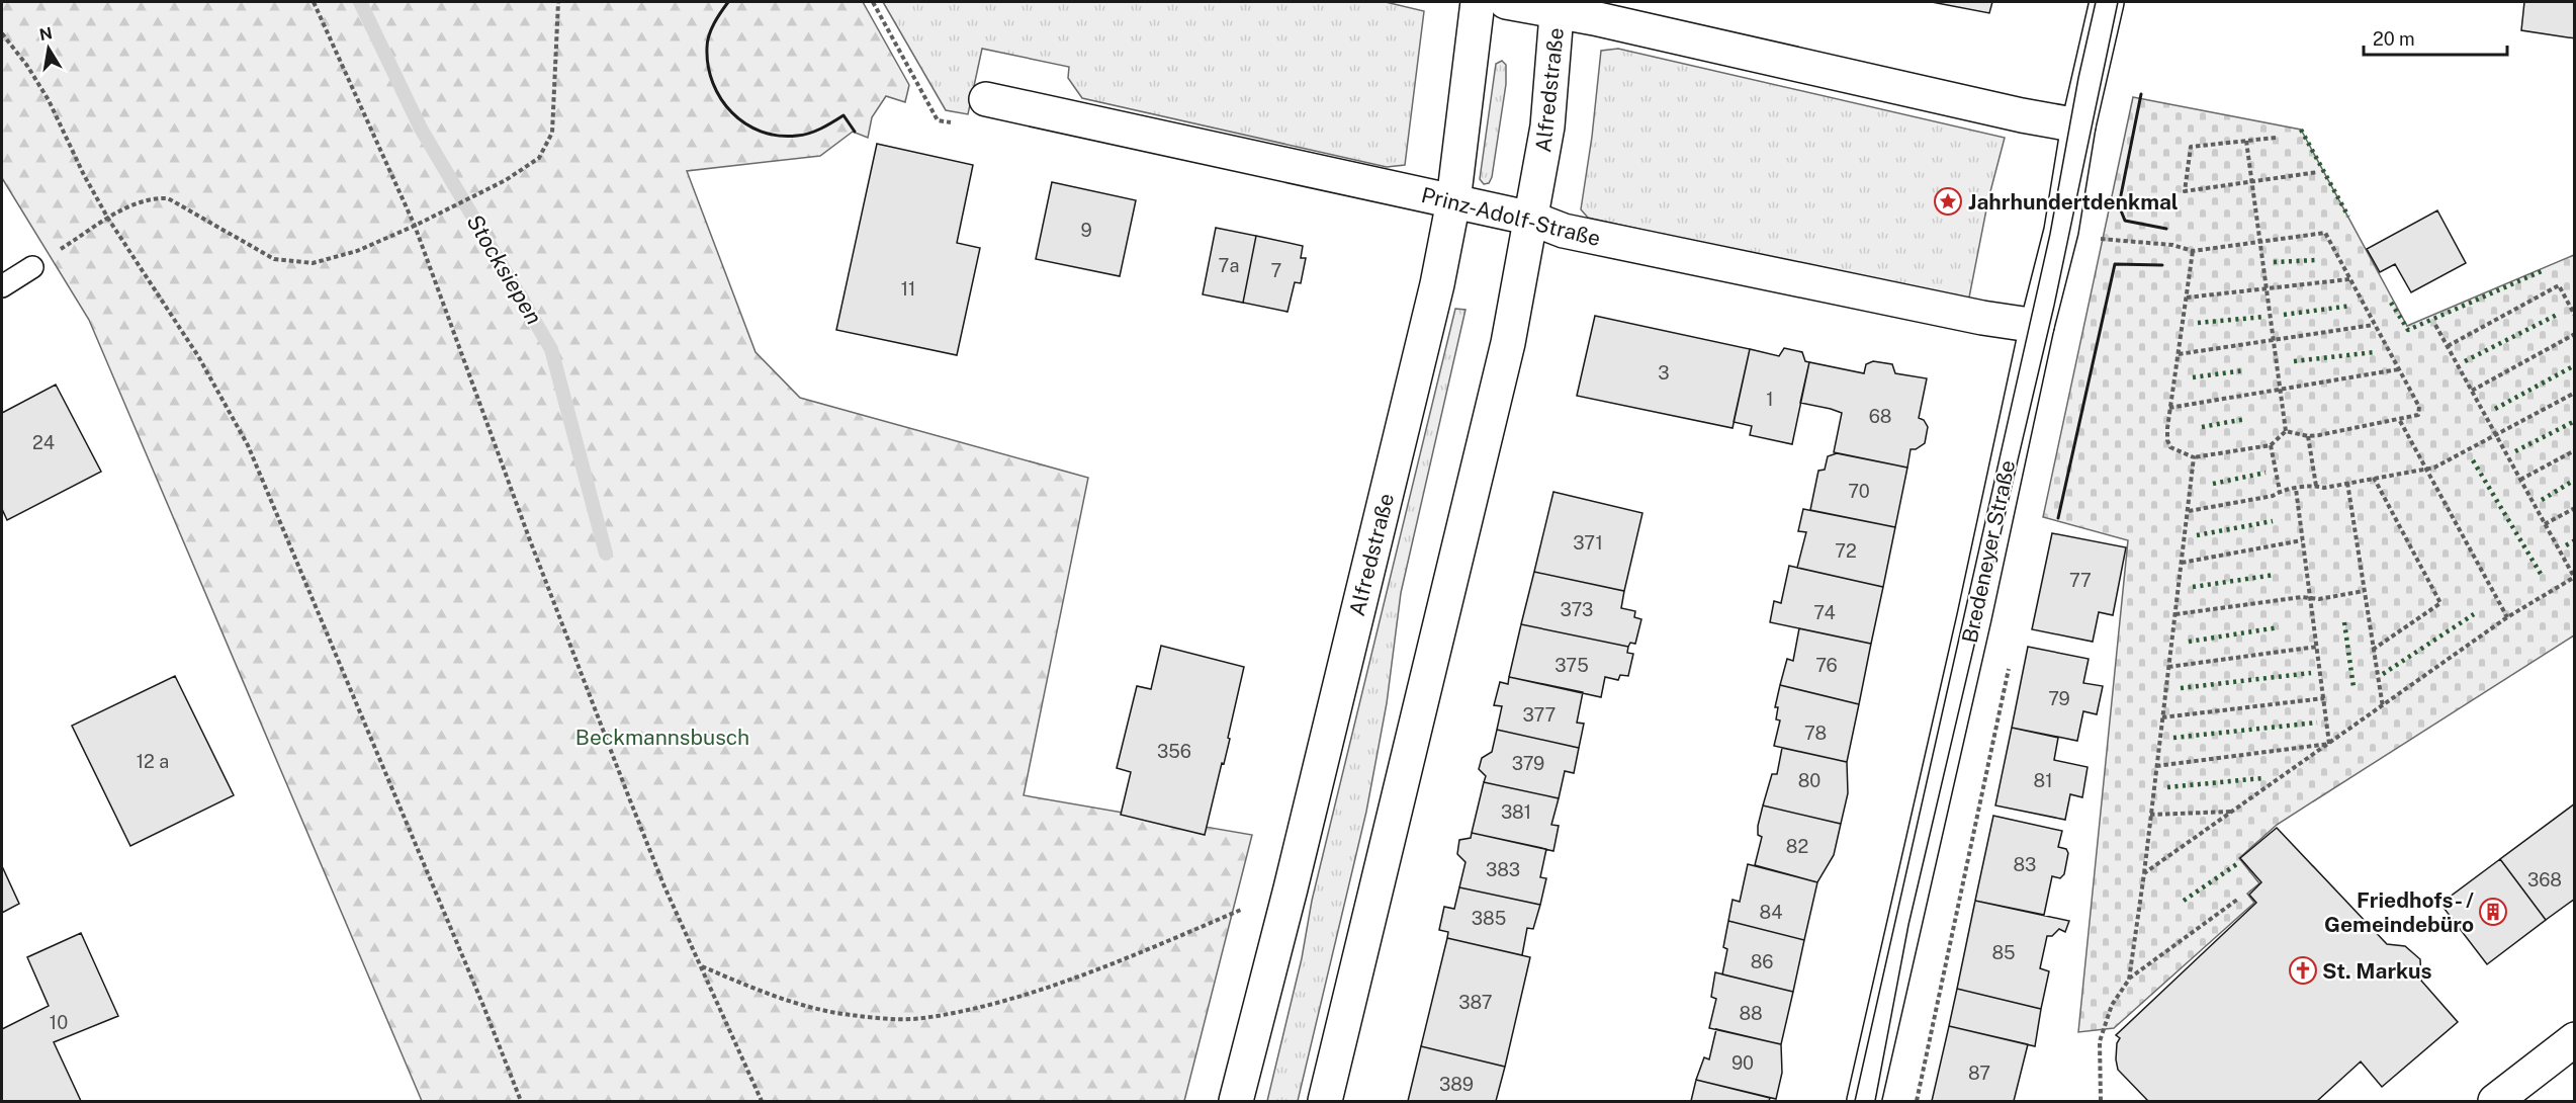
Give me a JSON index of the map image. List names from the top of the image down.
{
  "streets": {
    "street": ["Alfredstraße", "Prinz-Adolf-Straße", "Bredeneyer Straße"]
  },
  "crossings": [
    ["Alfredstraße", "Prinz-Adolf-Straße"],
    ["Prinz-Adolf-Straße", "Bredeneyer Straße"]
  ],
  "water": ["Stocksiepen"],
  "parks": ["Beckmannsbusch"],
  "places": {
    "place": ["Jahrhundertdenkmal"],
    "building": ["Friedhofs- / Gemeindebüro"],
    "church": ["St. Markus"]
  },
  "house_numbers": [
    "9",
    "7a",
    "7",
    "11",
    "3",
    "1",
    "68",
    "24",
    "70",
    "371",
    "72",
    "77",
    "373",
    "74",
    "375",
    "76",
    "79",
    "377",
    "78",
    "356",
    "12 a",
    "379",
    "80",
    "81",
    "381",
    "82",
    "83",
    "383",
    "368",
    "84",
    "385",
    "85",
    "86",
    "387",
    "88",
    "10",
    "90",
    "87",
    "389"
  ],
  "scale_bar": "20 m",
  "north": "top"
}
